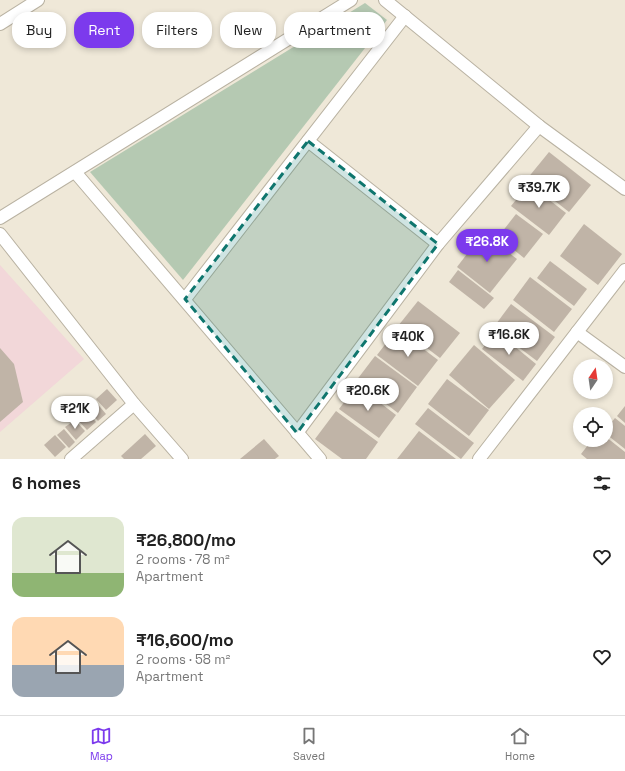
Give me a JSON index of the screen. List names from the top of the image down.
{
  "north": "top",
  "page": {
    "chip": [
      "Buy",
      "Rent",
      "Filters",
      "New",
      "Apartment"
    ],
    "price": [
      "₹39.7K",
      "₹26.8K",
      "₹16.6K",
      "₹40K",
      "₹20.6K",
      "₹21K"
    ],
    "heading": "6 homes",
    "list": [
      {
        "name": "₹26,800/mo",
        "note": "2 rooms · 78 m² · Apartment"
      },
      {
        "name": "₹16,600/mo",
        "note": "2 rooms · 58 m² · Apartment"
      }
    ],
    "tabs": ["Map", "Saved", "Home"]
  }
}
